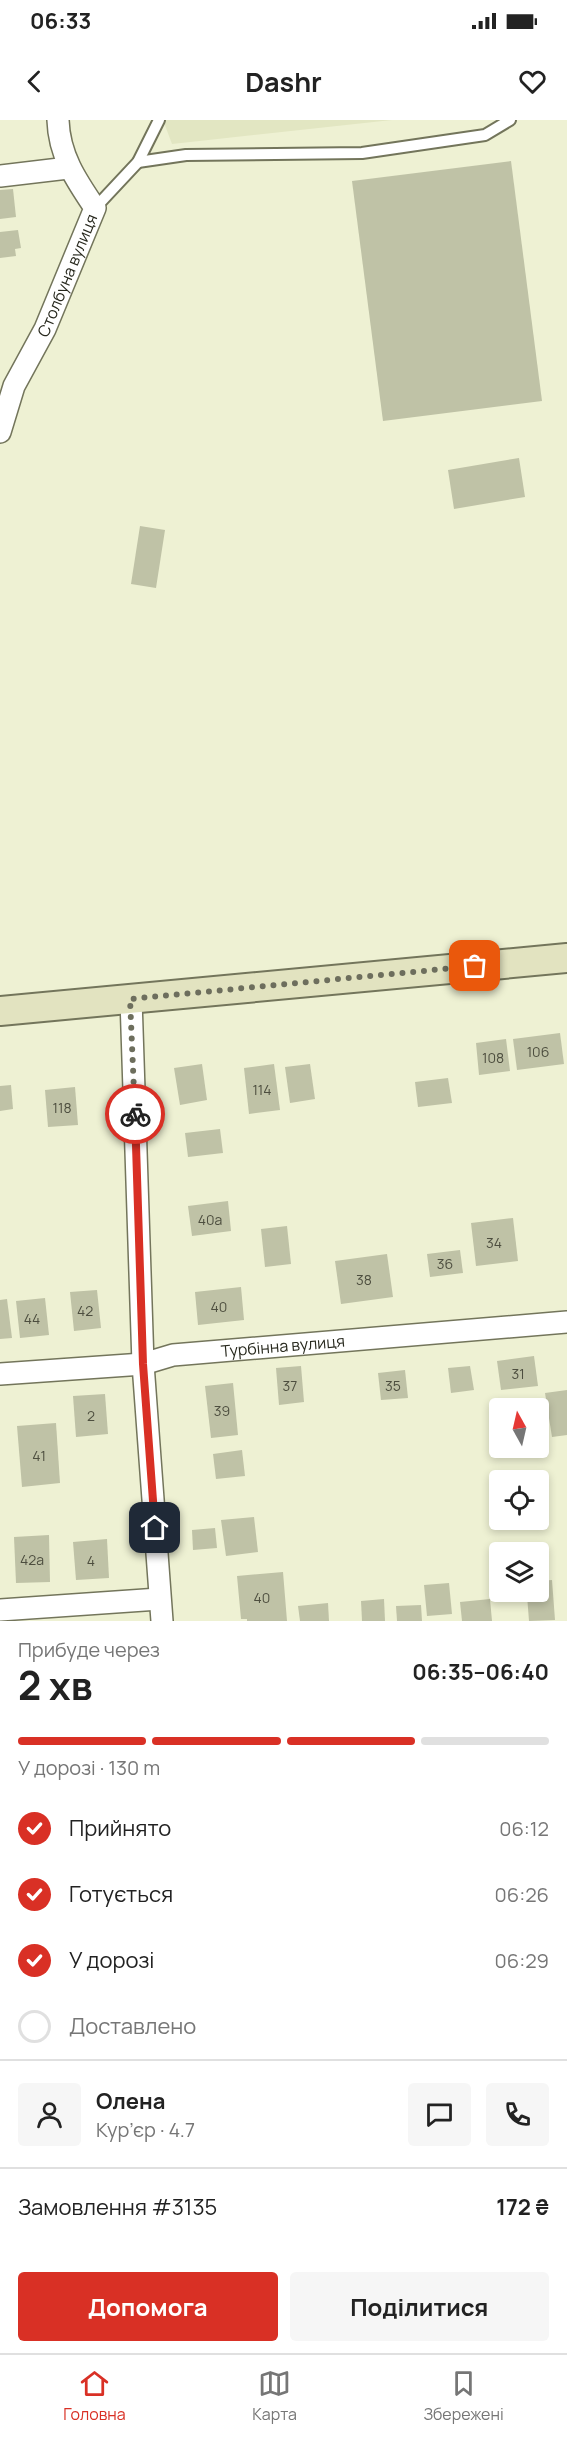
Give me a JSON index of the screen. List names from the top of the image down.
{
  "streets": {
    "street": ["Столбуна вулиця", "Турбінна вулиця"]
  },
  "house_numbers": [
    "106",
    "108",
    "114",
    "118",
    "40а",
    "34",
    "36",
    "38",
    "40",
    "42",
    "44",
    "31",
    "37",
    "35",
    "39",
    "2",
    "41",
    "42а",
    "4",
    "40"
  ],
  "north": "top",
  "page": {
    "status": "06:33",
    "header": "Dashr",
    "heading": ["2 хв", "Прибуде через", "06:35–06:40"],
    "panel": [
      "Олена",
      "Кур’єр · 4.7",
      "Замовлення #3135",
      "172 ₴"
    ],
    "bar": "У дорозі · 130 m",
    "list": [
      ["Прийнято", "06:12"],
      ["Готується", "06:26"],
      ["У дорозі", "06:29"],
      "Доставлено"
    ],
    "buttons": ["Допомога", "Поділитися"],
    "tabs": ["Головна", "Карта", "Збережені"]
  }
}
